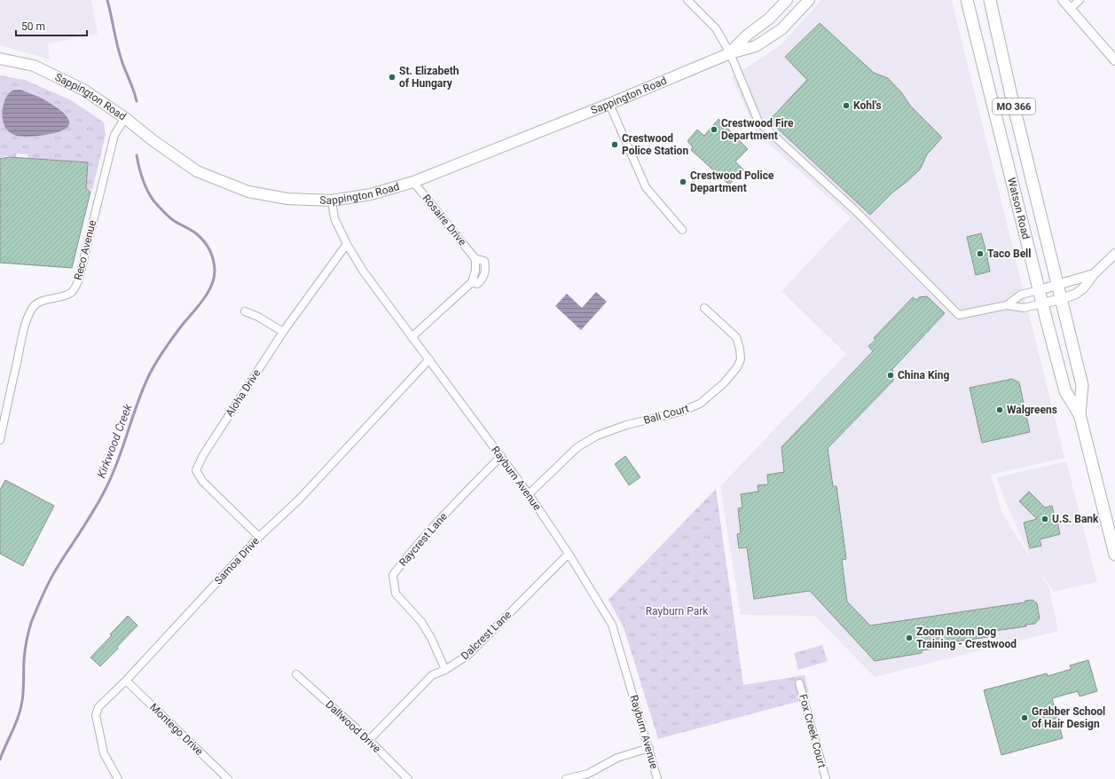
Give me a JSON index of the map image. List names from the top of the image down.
{
  "streets": {
    "main road": ["Sappington Road", "MO 366", "Watson Road"],
    "street": [
      "Rosaire Drive",
      "Reco Avenue",
      "Aloha Drive",
      "Bali Court",
      "Rayburn Avenue",
      "Raycrest Lane",
      "Samoa Drive",
      "Dalcrest Lane",
      "Dallwood Drive",
      "Montego Drive",
      "Fox Creek Court"
    ]
  },
  "crossings": [
    ["Sappington Road", "Rosaire Drive"],
    ["Sappington Road", "Reco Avenue"],
    ["Sappington Road", "Rayburn Avenue"],
    ["Rosaire Drive", "Rayburn Avenue"],
    ["Aloha Drive", "Rayburn Avenue"],
    ["Aloha Drive", "Samoa Drive"],
    ["Bali Court", "Rayburn Avenue"],
    ["Rayburn Avenue", "Raycrest Lane"],
    ["Rayburn Avenue", "Samoa Drive"],
    ["Rayburn Avenue", "Dalcrest Lane"],
    ["Raycrest Lane", "Dalcrest Lane"],
    ["Samoa Drive", "Montego Drive"],
    ["Dalcrest Lane", "Dallwood Drive"]
  ],
  "water": ["Kirkwood Creek"],
  "parks": ["Rayburn Park"],
  "places": [
    "St. Elizabeth of Hungary",
    "Kohl's",
    "Crestwood Fire Department",
    "Crestwood Police Station",
    "Crestwood Police Department",
    "Taco Bell",
    "China King",
    "Walgreens",
    "U.S. Bank",
    "Zoom Room Dog Training - Crestwood",
    "Grabber School of Hair Design"
  ],
  "scale_bar": "50 m"
}
